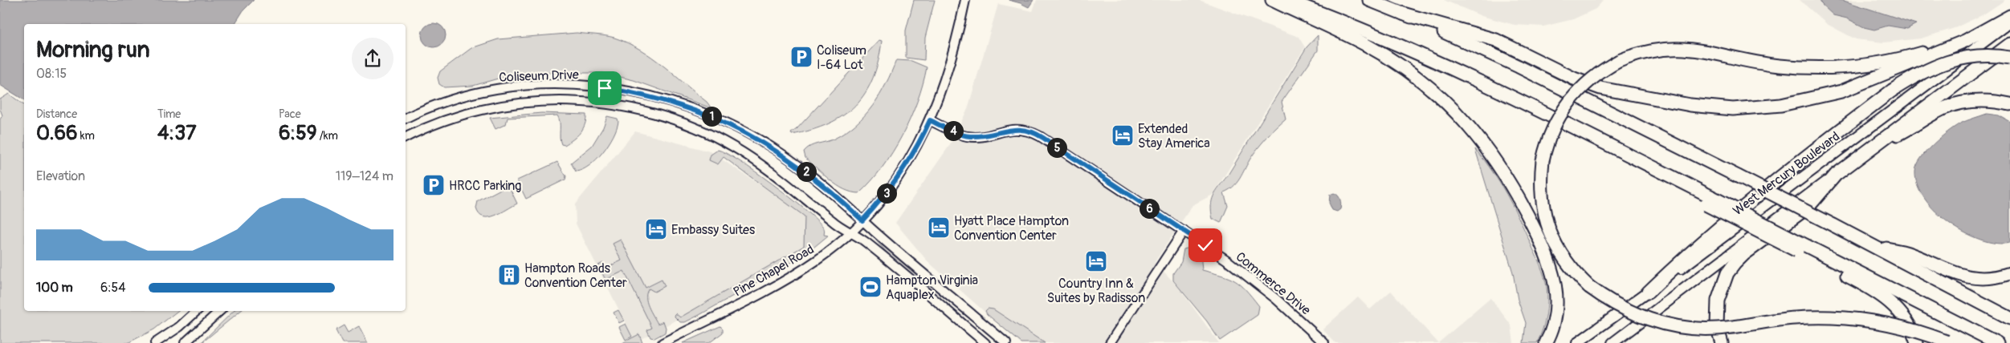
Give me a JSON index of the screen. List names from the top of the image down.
{
  "streets": {
    "main road": ["West Mercury Boulevard"],
    "street": ["Coliseum Drive", "Pine Chapel Road", "Commerce Drive"]
  },
  "crossings": [
    ["Coliseum Drive", "Pine Chapel Road"],
    ["Pine Chapel Road", "Commerce Drive"]
  ],
  "places": {
    "parking": ["Coliseum I-64 Lot", "HRCC Parking"],
    "hotel": [
      "Extended Stay America",
      "Hyatt Place Hampton Convention Center",
      "Embassy Suites",
      "Country Inn & Suites by Radisson"
    ],
    "building": ["Hampton Roads Convention Center"],
    "sports": ["Hampton Virginia Aquaplex"]
  },
  "page": {
    "heading": ["Morning run", "08:15"],
    "stats": [
      ["Distance", "0.66 km"],
      ["Time", "4:37"],
      ["Pace", "6:59 /km"]
    ],
    "pins": [
      "1",
      "4",
      "5",
      "2",
      "3",
      "6"
    ],
    "chart": ["Elevation", "119–124 m"],
    "list": [
      {
        "name": "100 m",
        "note": "6:54"
      }
    ]
  }
}
